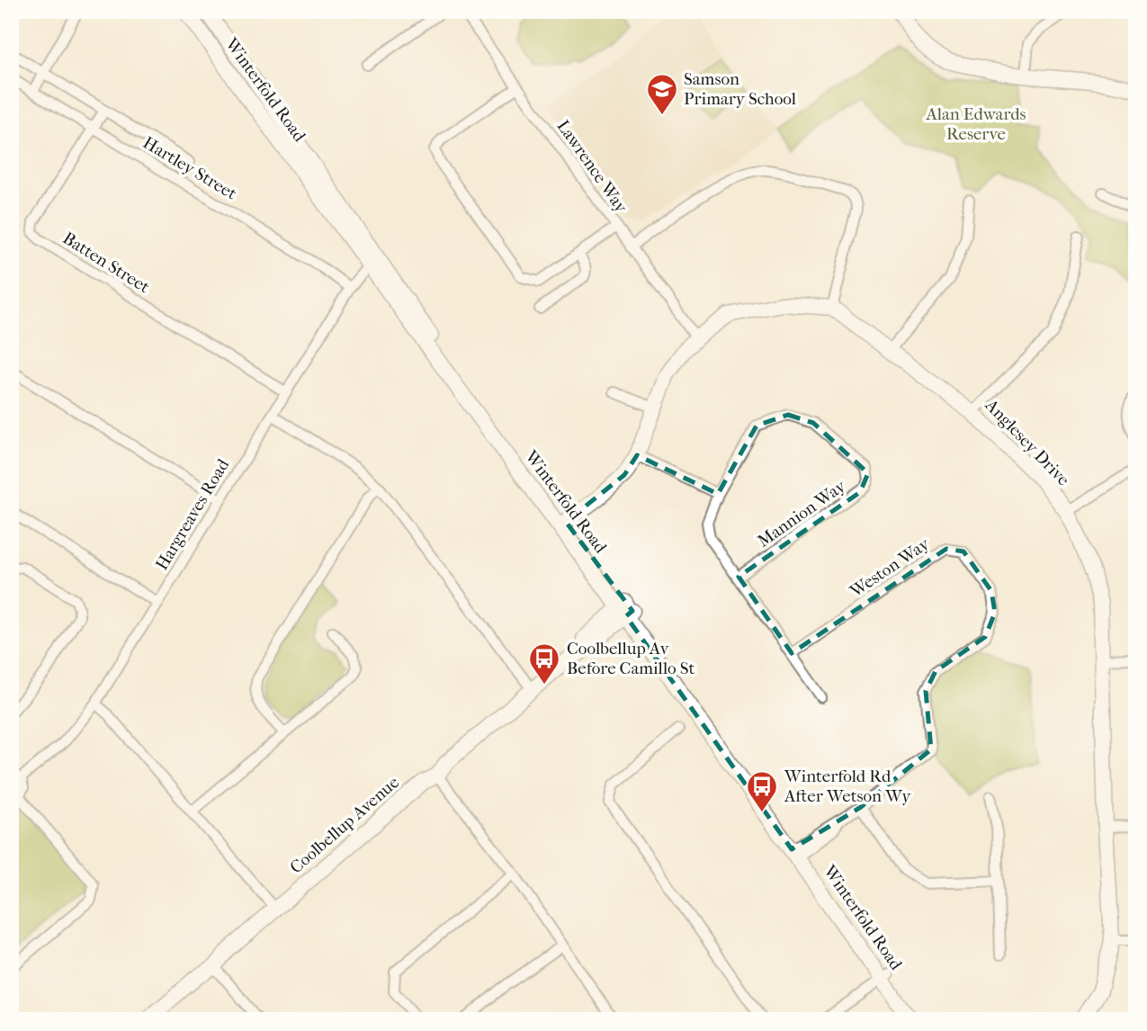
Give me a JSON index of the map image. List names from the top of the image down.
{
  "streets": {
    "street": [
      "Winterfold Road",
      "Lawrence Way",
      "Hartley Street",
      "Batten Street",
      "Anglesey Drive",
      "Mannion Way",
      "Hargreaves Road",
      "Weston Way",
      "Coolbellup Avenue"
    ]
  },
  "crossings": [
    ["Winterfold Road", "Hargreaves Road"],
    ["Winterfold Road", "Weston Way"],
    ["Winterfold Road", "Coolbellup Avenue"],
    ["Hartley Street", "Batten Street"],
    ["Hartley Street", "Hargreaves Road"],
    ["Batten Street", "Hargreaves Road"],
    ["Mannion Way", "Weston Way"]
  ],
  "parks": ["Alan Edwards Reserve"],
  "places": {
    "school or university": ["Samson Primary School"],
    "bus stop": ["Coolbellup Av Before Camillo St", "Winterfold Rd After Wetson Wy"]
  }
}
